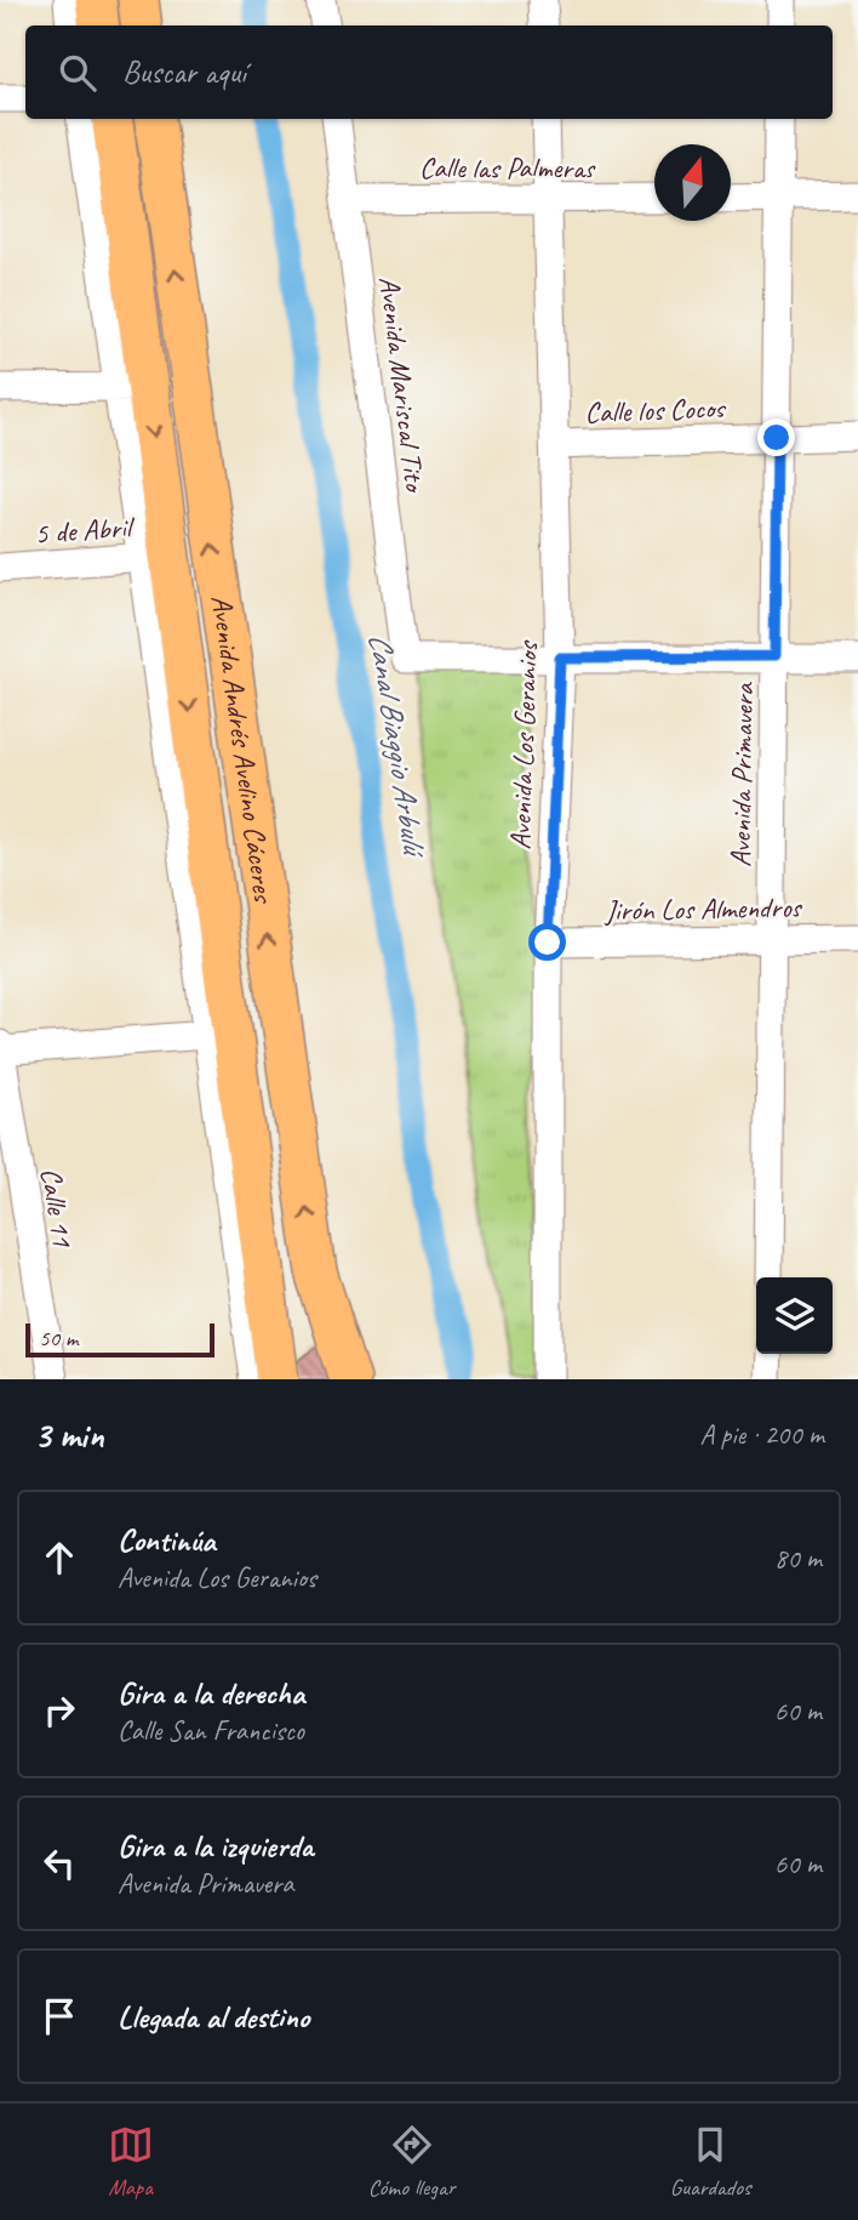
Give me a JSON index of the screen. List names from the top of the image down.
{
  "streets": {
    "highway": ["Avenida Andrés Avelino Cáceres"],
    "street": [
      "Calle las Palmeras",
      "Avenida Mariscal Tito",
      "Calle los Cocos",
      "5 de Abril",
      "Avenida Los Geranios",
      "Avenida Primavera",
      "Jirón Los Almendros",
      "Calle 11"
    ]
  },
  "crossings": [
    ["Calle las Palmeras", "Avenida Mariscal Tito"],
    ["Calle las Palmeras", "Avenida Los Geranios"],
    ["Avenida Mariscal Tito", "Avenida Los Geranios"],
    ["Calle los Cocos", "Avenida Los Geranios"],
    ["Calle los Cocos", "Avenida Primavera"],
    ["5 de Abril", "Avenida Andrés Avelino Cáceres"],
    ["Avenida Los Geranios", "Jirón Los Almendros"],
    ["Avenida Primavera", "Jirón Los Almendros"]
  ],
  "water": ["Canal Biaggio Arbulú"],
  "scale_bar": "50 m",
  "north": "top",
  "page": {
    "search": "Buscar aquí",
    "scale": "50 m",
    "heading": ["3 min", "A pie · 200 m"],
    "list": [
      ["Continúa", "Avenida Los Geranios", "80 m"],
      ["Gira a la derecha", "Calle San Francisco", "60 m"],
      ["Gira a la izquierda", "Avenida Primavera", "60 m"],
      "Llegada al destino"
    ],
    "nav": ["Mapa", "Cómo llegar", "Guardados"]
  }
}
